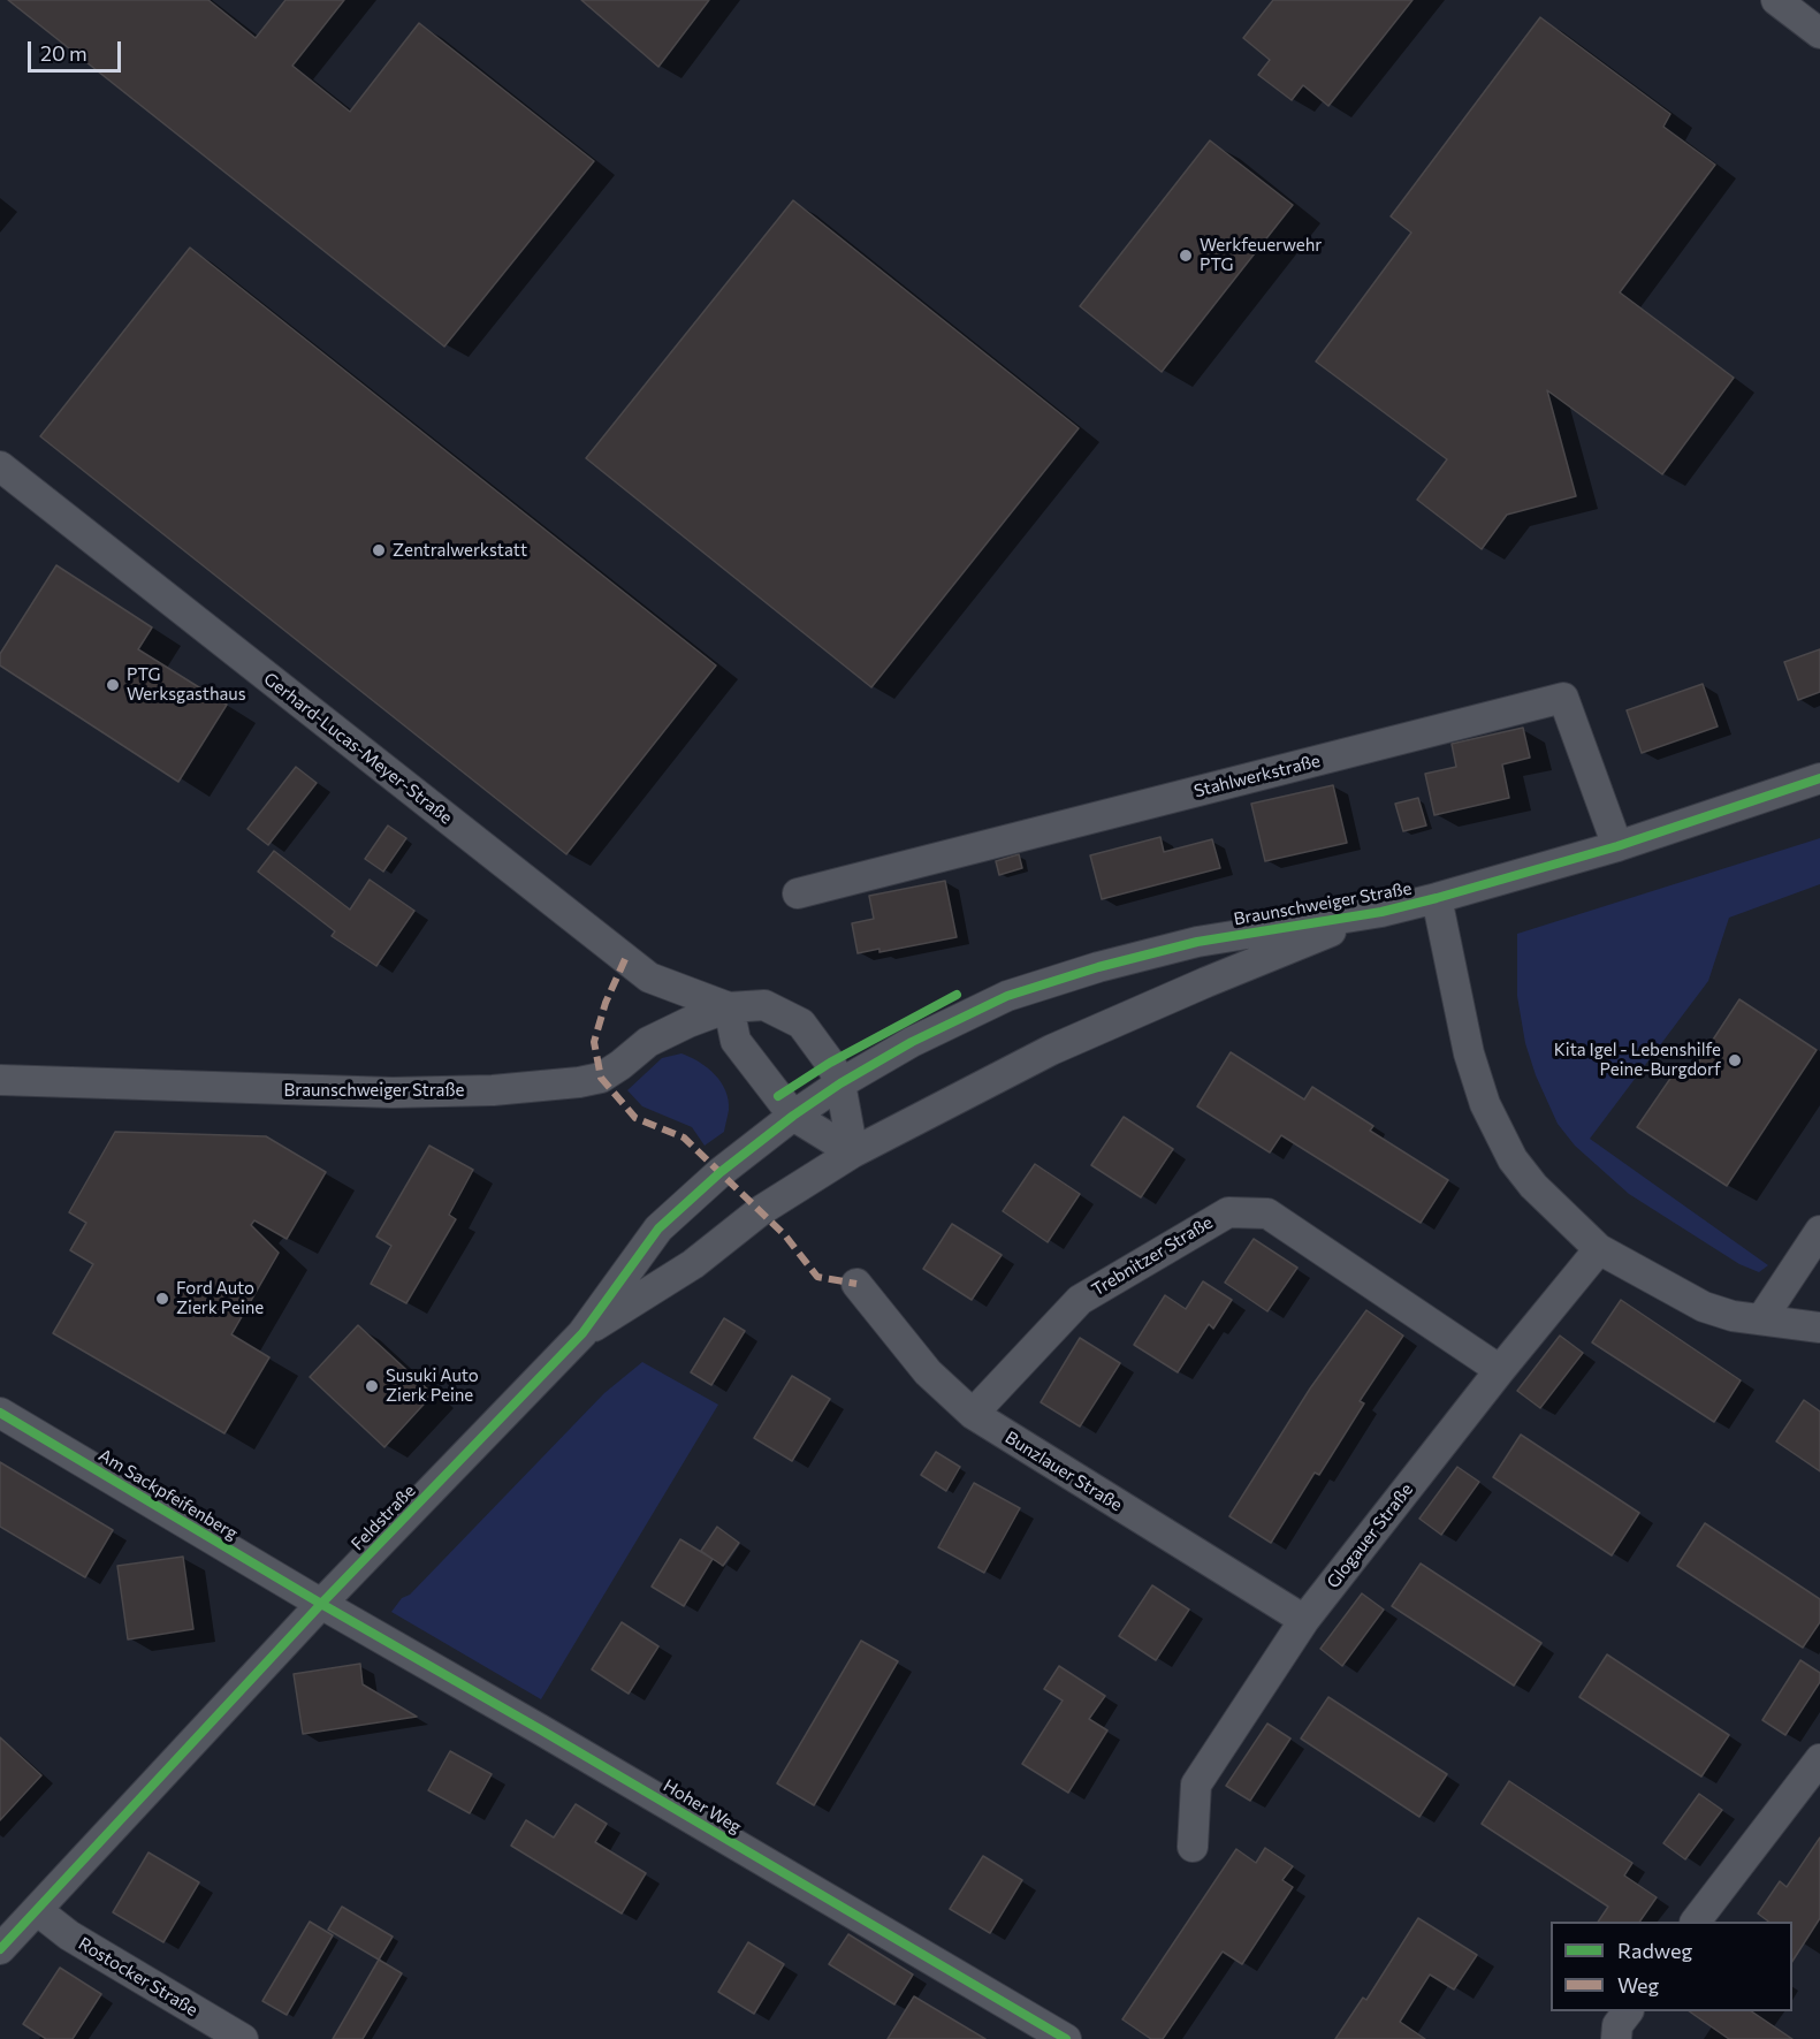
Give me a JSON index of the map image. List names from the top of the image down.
{
  "streets": {
    "street": [
      "Gerhard-Lucas-Meyer-Straße",
      "Stahlwerkstraße",
      "Braunschweiger Straße",
      "Trebnitzer Straße",
      "Bunzlauer Straße",
      "Am Sackpfeifenberg",
      "Feldstraße",
      "Glogauer Straße",
      "Hoher Weg",
      "Rostocker Straße"
    ]
  },
  "crossings": [
    ["Gerhard-Lucas-Meyer-Straße", "Braunschweiger Straße"],
    ["Stahlwerkstraße", "Braunschweiger Straße"],
    ["Braunschweiger Straße", "Feldstraße"],
    ["Trebnitzer Straße", "Bunzlauer Straße"],
    ["Trebnitzer Straße", "Glogauer Straße"],
    ["Bunzlauer Straße", "Glogauer Straße"],
    ["Am Sackpfeifenberg", "Feldstraße"],
    ["Am Sackpfeifenberg", "Hoher Weg"],
    ["Feldstraße", "Hoher Weg"],
    ["Feldstraße", "Rostocker Straße"]
  ],
  "places": [
    "Werkfeuerwehr PTG",
    "Zentralwerkstatt",
    "PTG Werksgasthaus",
    "Kita Igel - Lebenshilfe Peine-Burgdorf",
    "Ford Auto Zierk Peine",
    "Susuki Auto Zierk Peine"
  ],
  "legend": ["Radweg", "Weg"],
  "scale_bar": "20 m"
}
